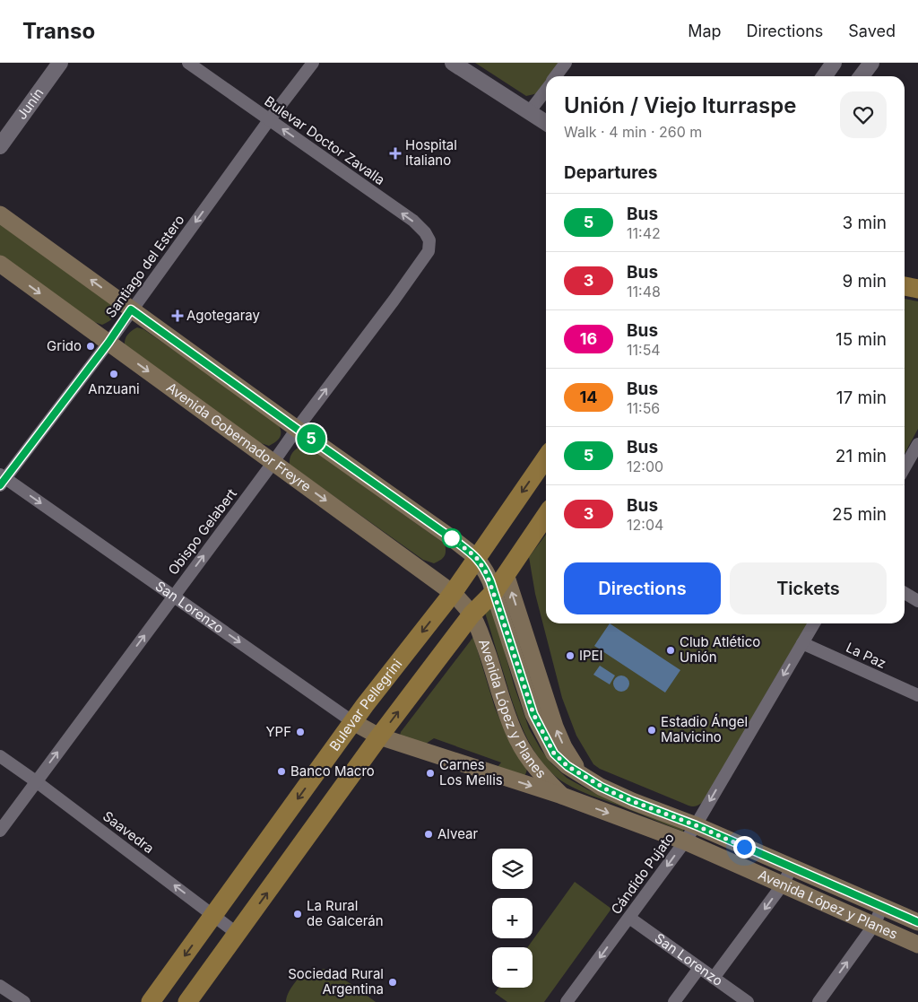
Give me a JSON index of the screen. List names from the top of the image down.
{
  "streets": {
    "main road": [
      "Avenida Gobernador Freyre",
      "San Lorenzo",
      "Bulevar Pellegrini",
      "Avenida López y Planes"
    ],
    "street": [
      "Junín",
      "Bulevar Doctor Zavalla",
      "Santiago del Estero",
      "Obispo Gelabert",
      "La Paz",
      "Saavedra",
      "Cándido Pujato"
    ]
  },
  "crossings": [
    ["Bulevar Doctor Zavalla", "Santiago del Estero"],
    ["Bulevar Doctor Zavalla", "Obispo Gelabert"],
    ["Santiago del Estero", "Avenida Gobernador Freyre"],
    ["Santiago del Estero", "San Lorenzo"],
    ["Avenida Gobernador Freyre", "Obispo Gelabert"],
    ["Avenida Gobernador Freyre", "Bulevar Pellegrini"],
    ["Avenida Gobernador Freyre", "Avenida López y Planes"],
    ["Obispo Gelabert", "San Lorenzo"],
    ["Obispo Gelabert", "Saavedra"],
    ["San Lorenzo", "Bulevar Pellegrini"],
    ["San Lorenzo", "Avenida López y Planes"],
    ["San Lorenzo", "Cándido Pujato"],
    ["La Paz", "Cándido Pujato"],
    ["Bulevar Pellegrini", "Saavedra"],
    ["Avenida López y Planes", "Cándido Pujato"]
  ],
  "one_way": [
    "Bulevar Doctor Zavalla",
    "Santiago del Estero",
    "Obispo Gelabert",
    "San Lorenzo",
    "Saavedra"
  ],
  "places": {
    "health": ["Hospital Italiano", "Agotegaray"],
    "other": [
      "Grido",
      "Anzuani",
      "Club Atlético Unión",
      "IPEI",
      "Estadio Ángel Malvicino",
      "YPF",
      "Banco Macro",
      "Carnes Los Mellis",
      "Alvear",
      "La Rural de Galcerán",
      "Sociedad Rural Argentina"
    ]
  },
  "lines": ["bus line 5"],
  "page": {
    "header": "Transo",
    "nav": ["Map", "Directions", "Saved"],
    "on_map": "5",
    "heading": [
      ["Unión / Viejo Iturraspe", "Walk · 4 min · 260 m"],
      "Departures"
    ],
    "list": [
      {
        "mark": "5",
        "name": "Bus",
        "note": "11:42",
        "value": "3 min"
      },
      {
        "mark": "3",
        "name": "Bus",
        "note": "11:48",
        "value": "9 min"
      },
      {
        "mark": "16",
        "name": "Bus",
        "note": "11:54",
        "value": "15 min"
      },
      {
        "mark": "14",
        "name": "Bus",
        "note": "11:56",
        "value": "17 min"
      },
      {
        "mark": "5",
        "name": "Bus",
        "note": "12:00",
        "value": "21 min"
      },
      {
        "mark": "3",
        "name": "Bus",
        "note": "12:04",
        "value": "25 min"
      }
    ],
    "buttons": ["Directions", "Tickets"],
    "map_buttons": ["+", "−"]
  }
}
